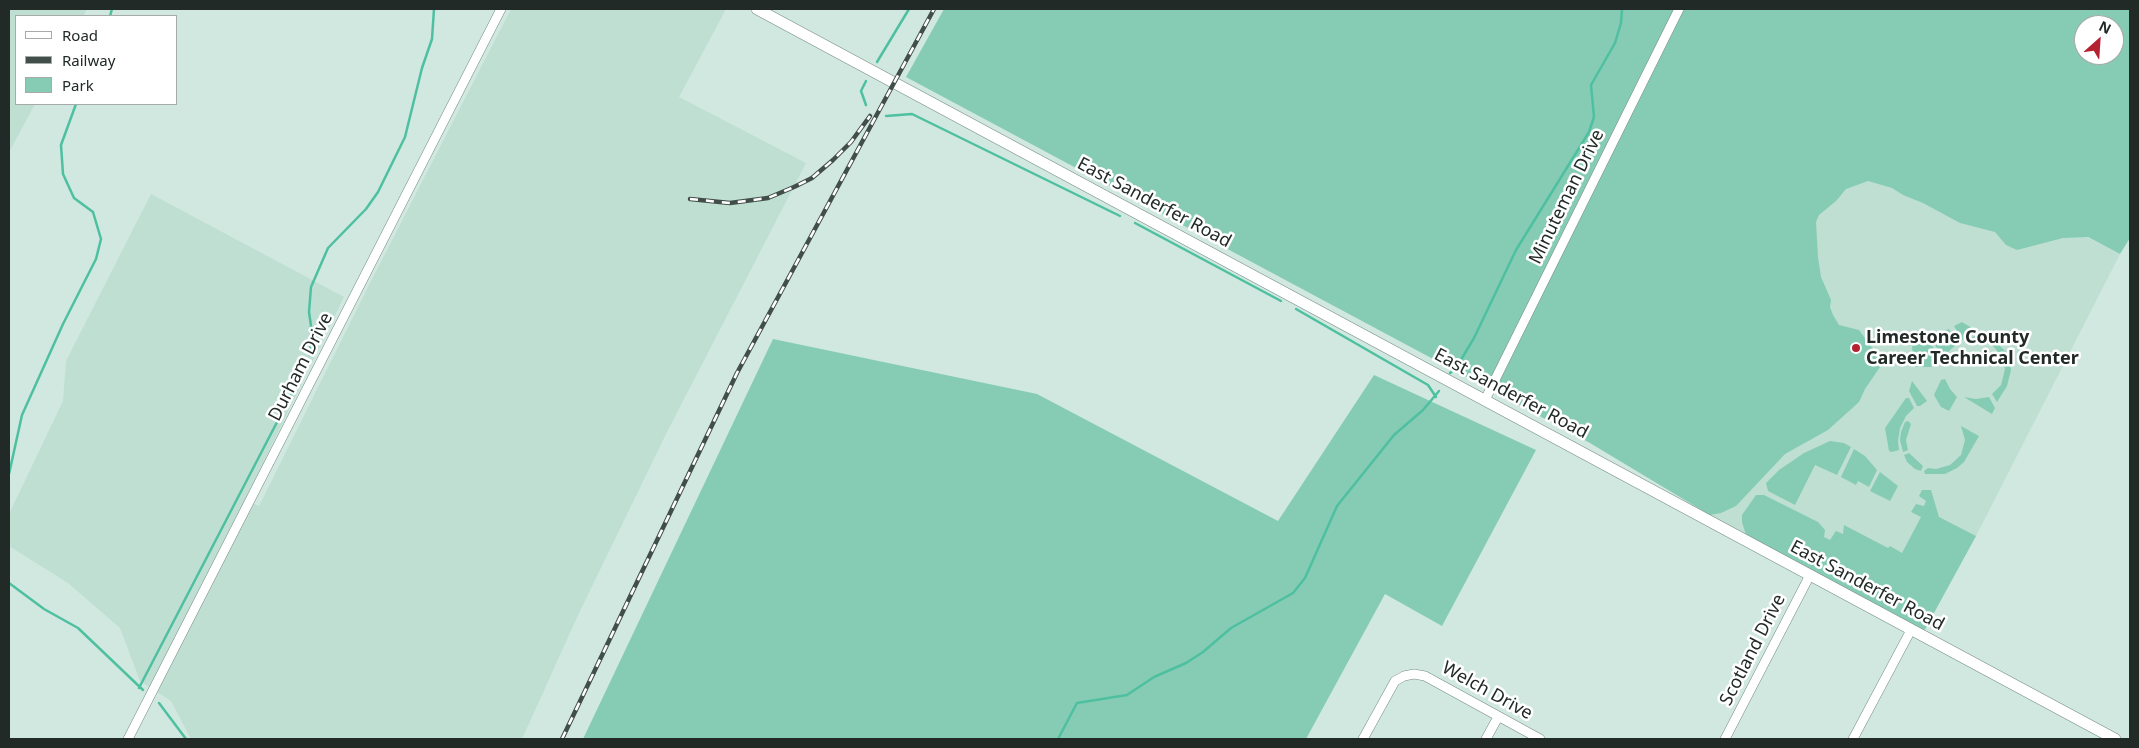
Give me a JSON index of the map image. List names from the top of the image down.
{
  "streets": {
    "street": [
      "Minuteman Drive",
      "East Sanderfer Road",
      "Durham Drive",
      "Scotland Drive",
      "Welch Drive"
    ]
  },
  "crossings": [
    ["Minuteman Drive", "East Sanderfer Road"],
    ["East Sanderfer Road", "Scotland Drive"]
  ],
  "places": ["Limestone County Career Technical Center"],
  "legend": ["Road", "Railway", "Park"],
  "north": "top right"
}
